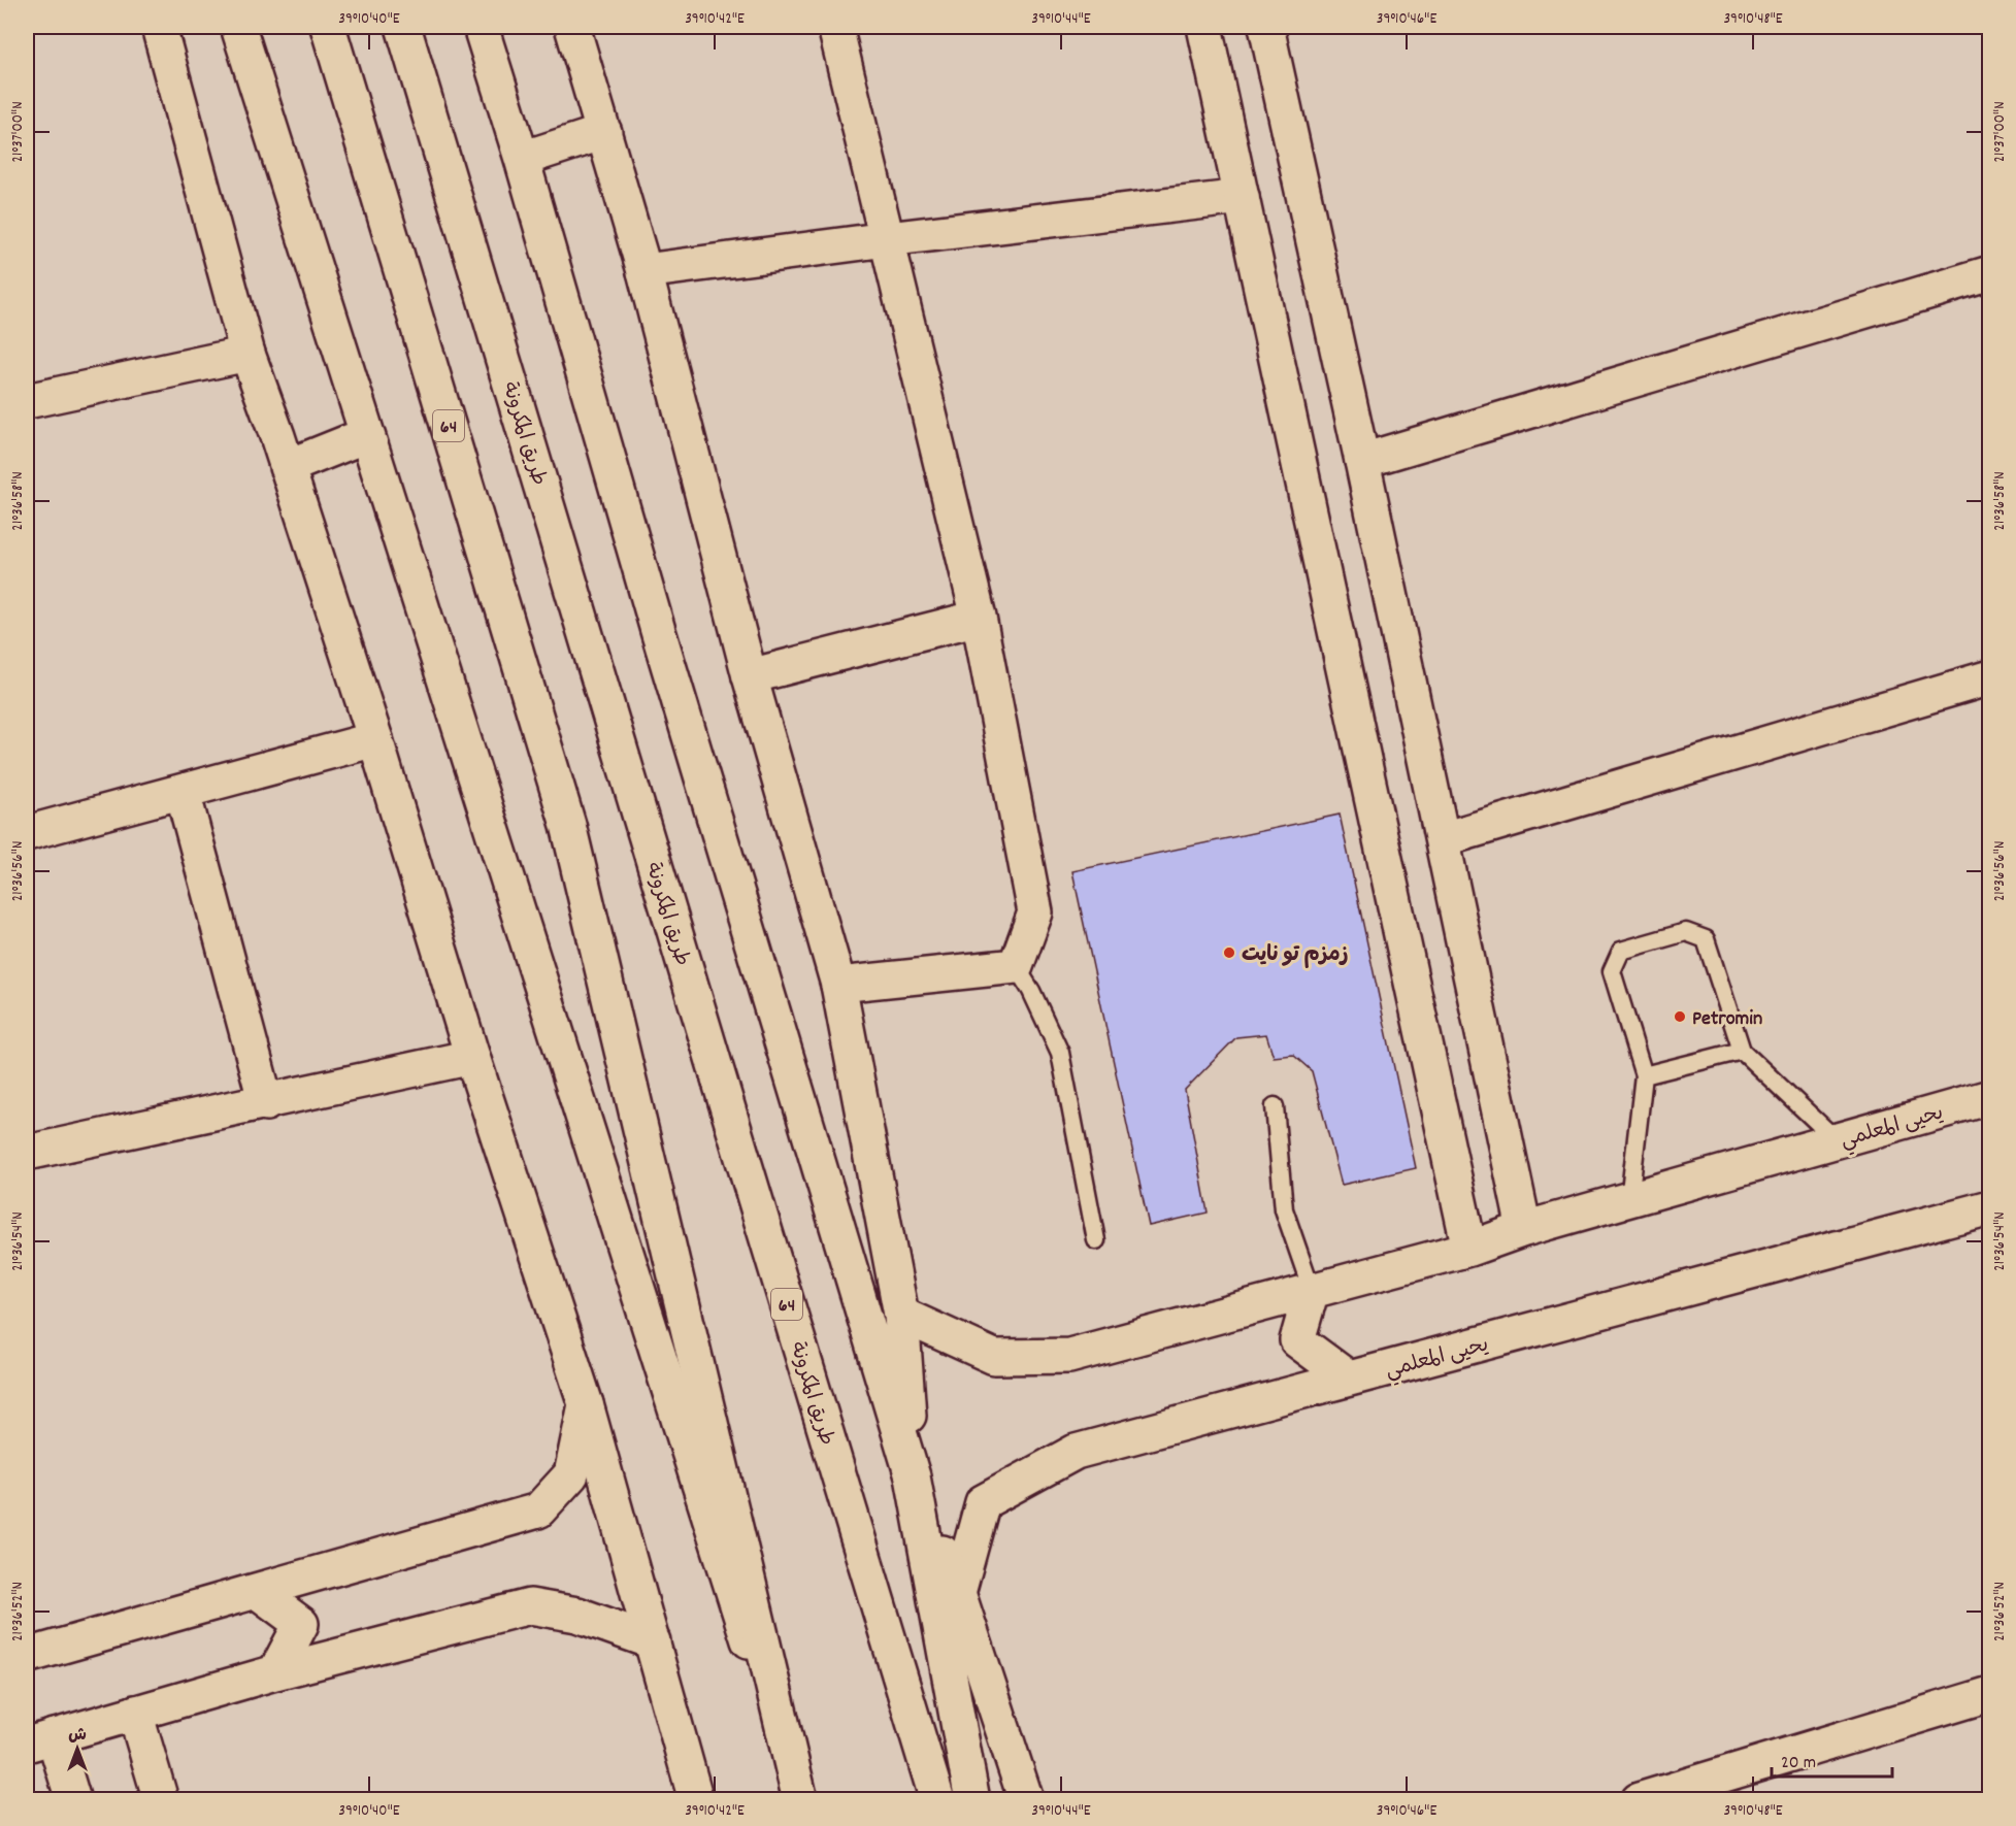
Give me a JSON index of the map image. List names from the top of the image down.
{
  "streets": {
    "street": ["64", "طريق المكرونة", "يحيى المعلمي"]
  },
  "places": ["زمزم تو نايت", "Petromin"],
  "scale_bar": "20 m",
  "north": "top",
  "coordinates": [
    "39°10'40\"E",
    "39°10'42\"E",
    "39°10'44\"E",
    "39°10'46\"E",
    "39°10'48\"E",
    "21°37'00\"N",
    "21°36'58\"N",
    "21°36'56\"N",
    "21°36'54\"N",
    "21°36'52\"N"
  ]
}
